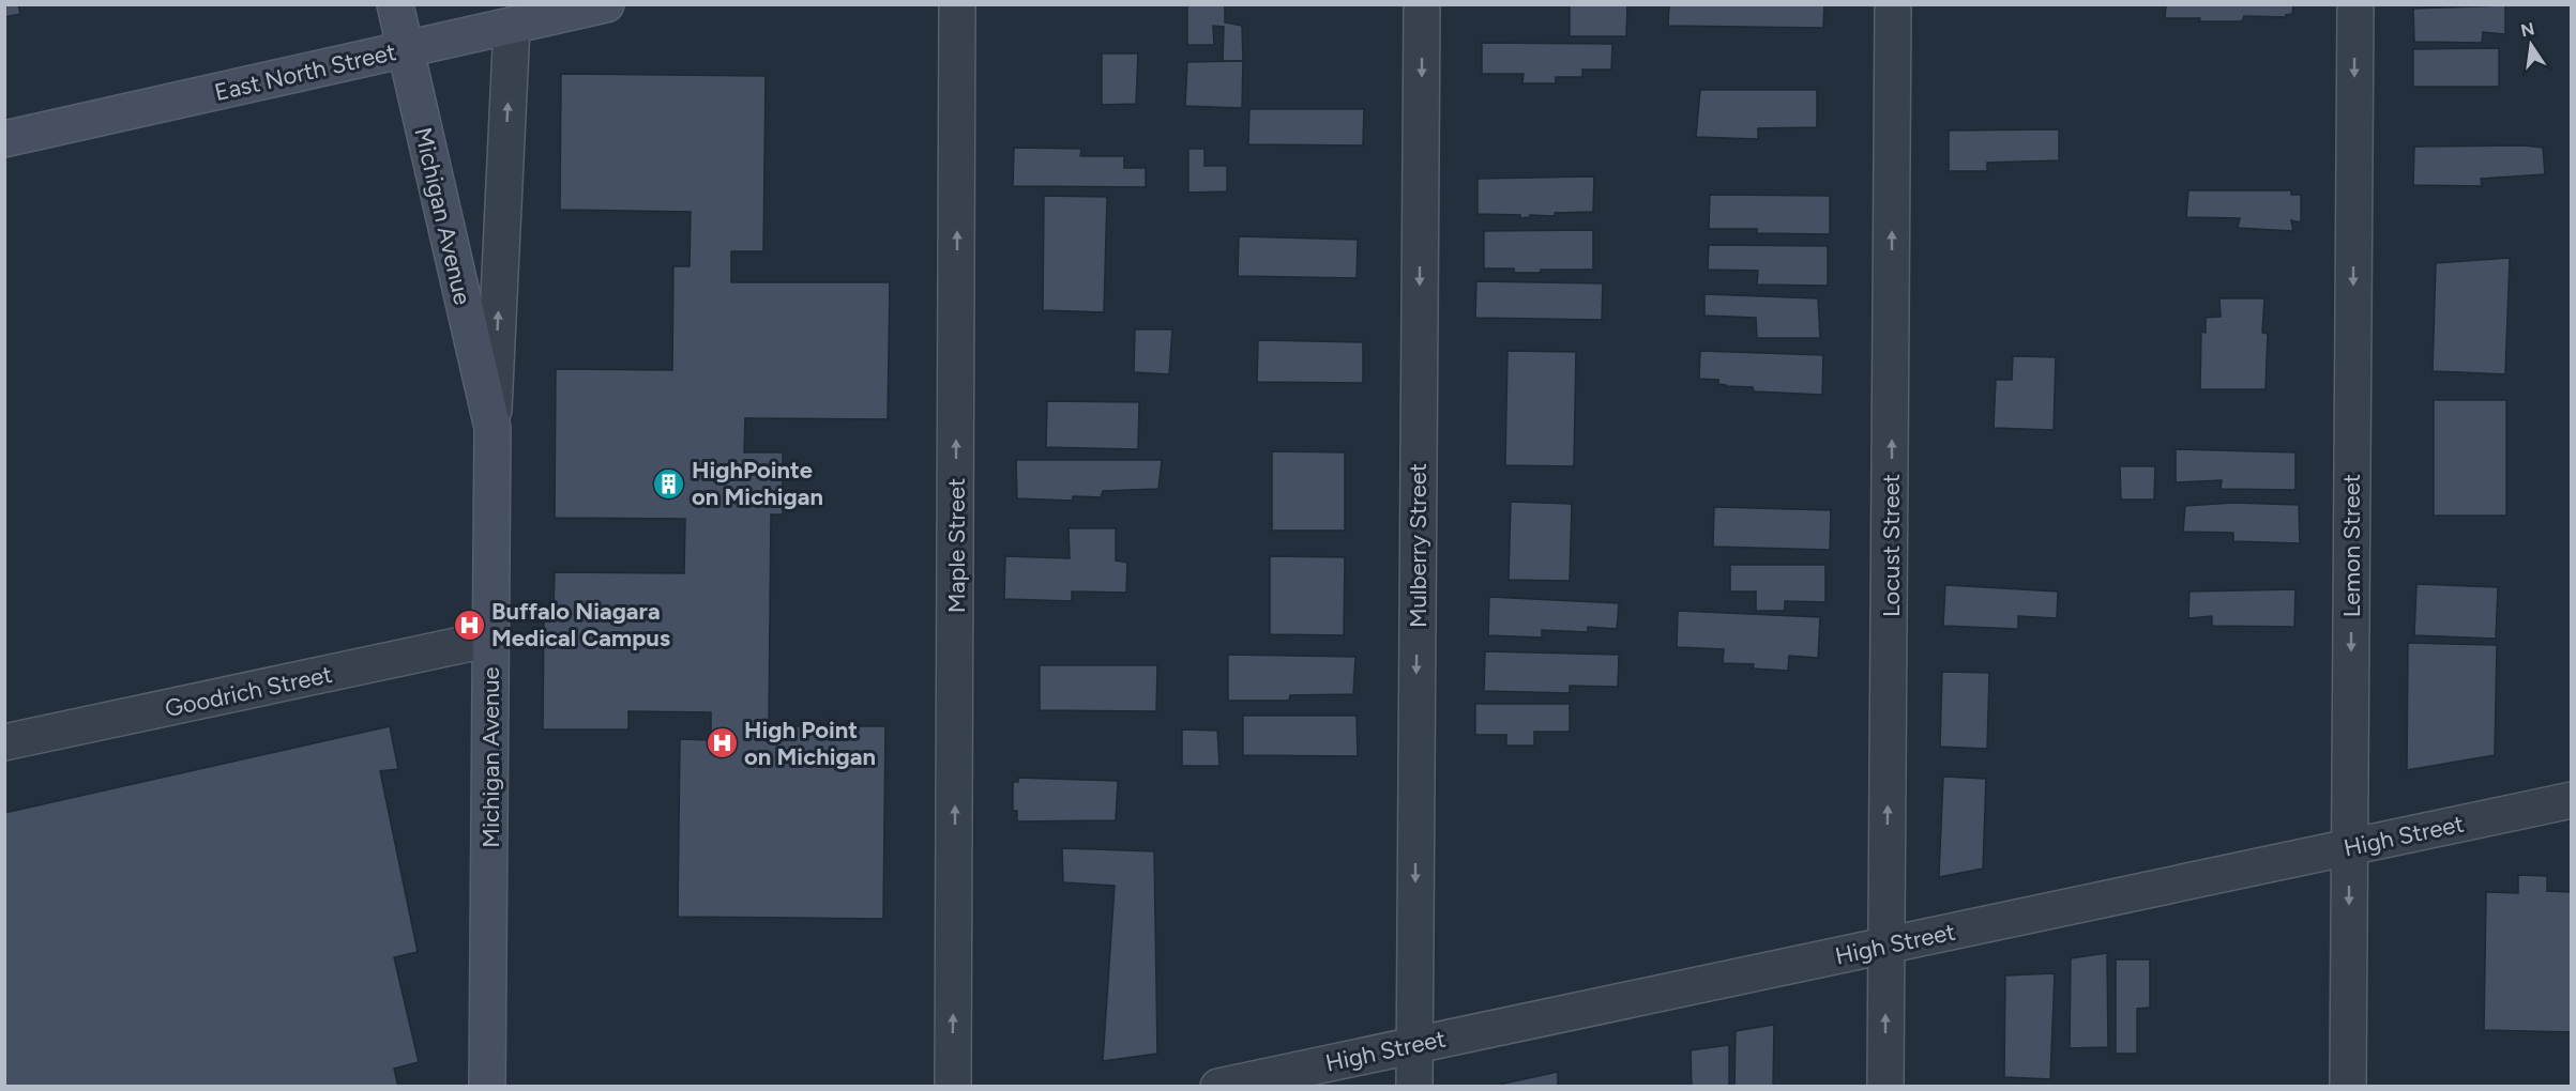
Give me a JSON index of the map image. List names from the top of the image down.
{
  "streets": {
    "street": [
      "East North Street",
      "Michigan Avenue",
      "Maple Street",
      "Mulberry Street",
      "Locust Street",
      "Lemon Street",
      "Goodrich Street",
      "High Street"
    ]
  },
  "crossings": [
    ["East North Street", "Michigan Avenue"],
    ["Michigan Avenue", "Goodrich Street"],
    ["Mulberry Street", "High Street"],
    ["Locust Street", "High Street"],
    ["Lemon Street", "High Street"]
  ],
  "one_way": [
    "Maple Street",
    "Mulberry Street",
    "Locust Street",
    "Lemon Street"
  ],
  "places": {
    "building": ["HighPointe on Michigan"],
    "hospital": ["Buffalo Niagara Medical Campus", "High Point on Michigan"]
  },
  "north": "top"
}
